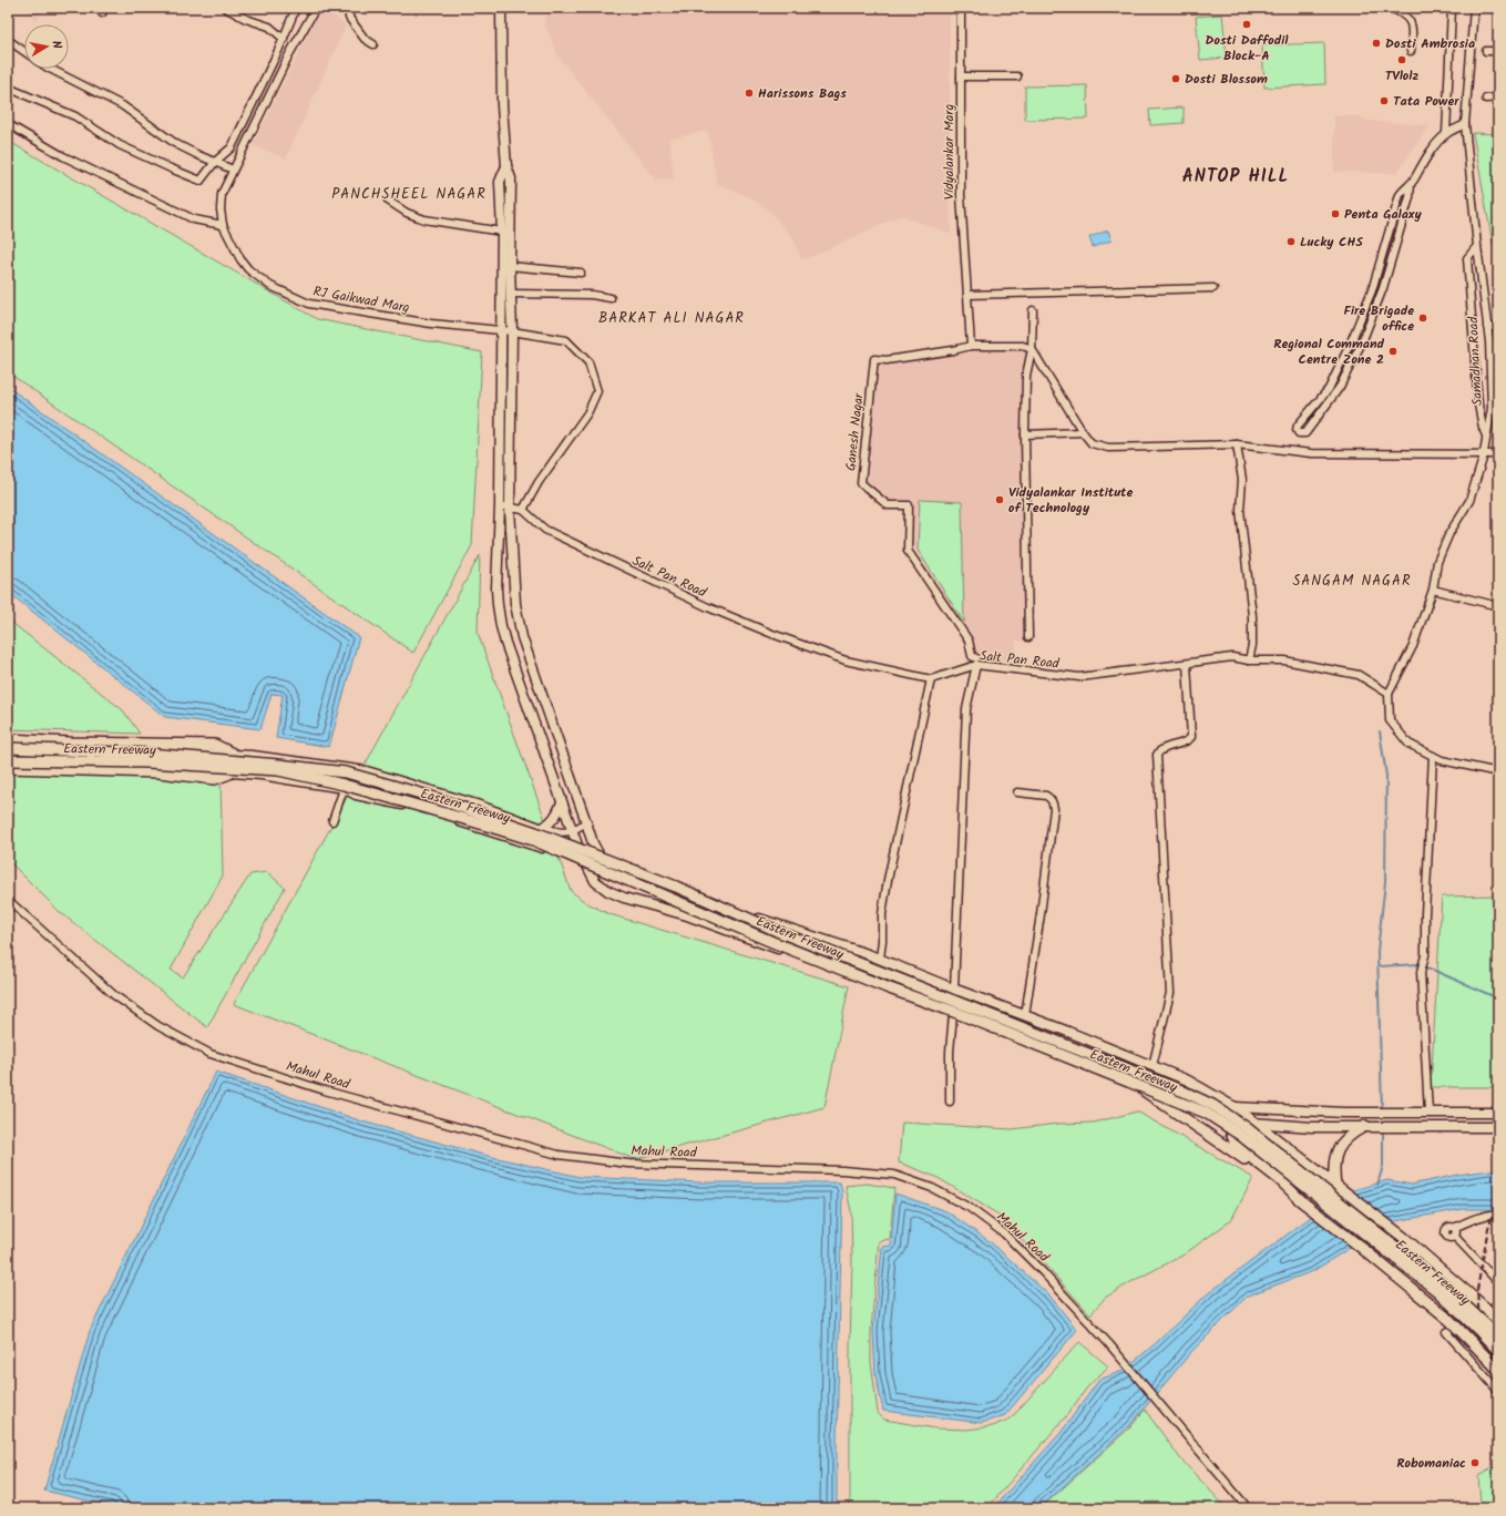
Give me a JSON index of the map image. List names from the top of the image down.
{
  "streets": {
    "highway": ["Eastern Freeway"],
    "street": [
      "Vidyalankar Marg",
      "RJ Gaikwad Marg",
      "Samadhan Road",
      "Ganesh Nagar",
      "Salt Pan Road",
      "Mahul Road"
    ]
  },
  "crossings": [
    ["Vidyalankar Marg", "Ganesh Nagar"],
    ["RJ Gaikwad Marg", "Salt Pan Road"],
    ["Samadhan Road", "Salt Pan Road"],
    ["Ganesh Nagar", "Salt Pan Road"]
  ],
  "districts": [
    "ANTOP HILL",
    "PANCHSHEEL NAGAR",
    "BARKAT ALI NAGAR",
    "SANGAM NAGAR"
  ],
  "places": [
    "Dosti Daffodil Block-A",
    "Dosti Ambrosia",
    "TVlolz",
    "Dosti Blossom",
    "Harissons Bags",
    "Tata Power",
    "Penta Galaxy",
    "Lucky CHS",
    "Fire Brigade office",
    "Regional Command Centre Zone 2",
    "Vidyalankar Institute of Technology",
    "Robomaniac"
  ],
  "north": "right"
}
